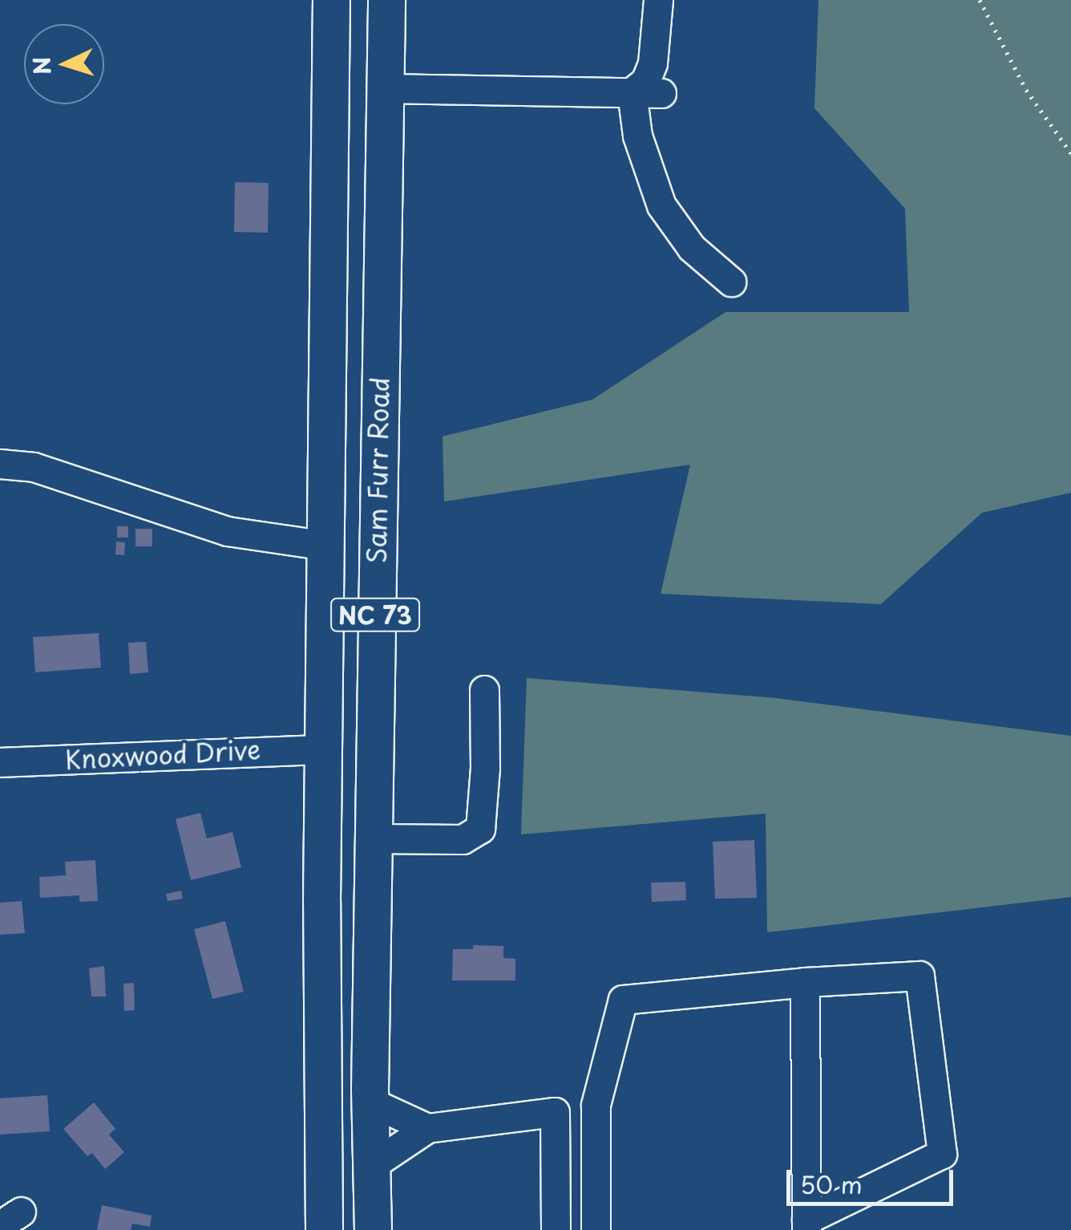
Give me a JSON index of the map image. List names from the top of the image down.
{
  "streets": {
    "main road": ["Sam Furr Road", "NC 73"],
    "street": ["Knoxwood Drive"]
  },
  "crossings": [
    ["Sam Furr Road", "Knoxwood Drive"]
  ],
  "scale_bar": "50 m",
  "north": "left"
}
